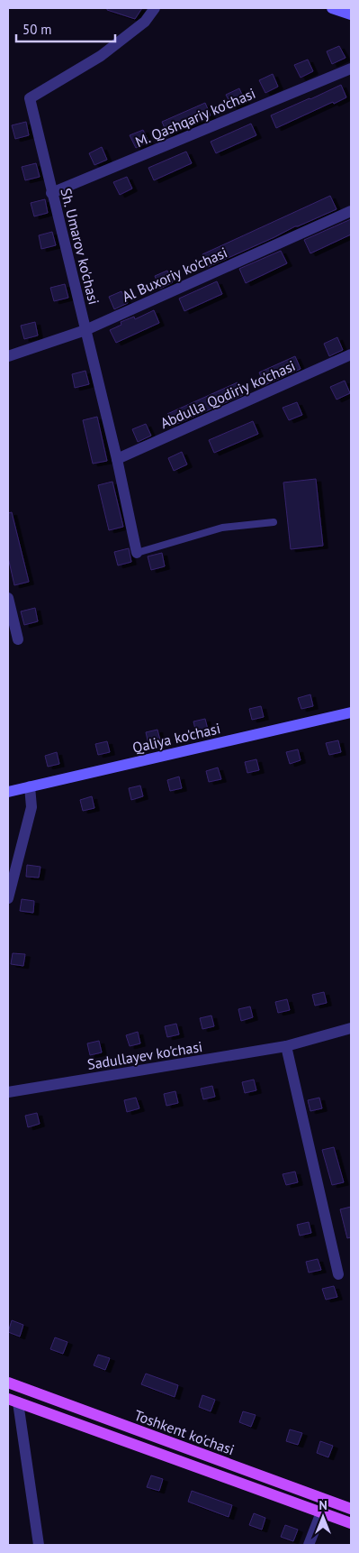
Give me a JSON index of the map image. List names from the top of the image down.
{
  "streets": {
    "main road": ["Qaliya ko'chasi", "Toshkent ko'chasi"],
    "street": [
      "M. Qashqariy ko'chasi",
      "Sh. Umarov ko'chasi",
      "Al Buxoriy ko'chasi",
      "Abdulla Qodiriy ko'chasi",
      "Sadullayev ko'chasi"
    ]
  },
  "crossings": [
    ["M. Qashqariy ko'chasi", "Sh. Umarov ko'chasi"],
    ["Sh. Umarov ko'chasi", "Al Buxoriy ko'chasi"],
    ["Sh. Umarov ko'chasi", "Abdulla Qodiriy ko'chasi"]
  ],
  "scale_bar": "50 m",
  "north": "top"
}
